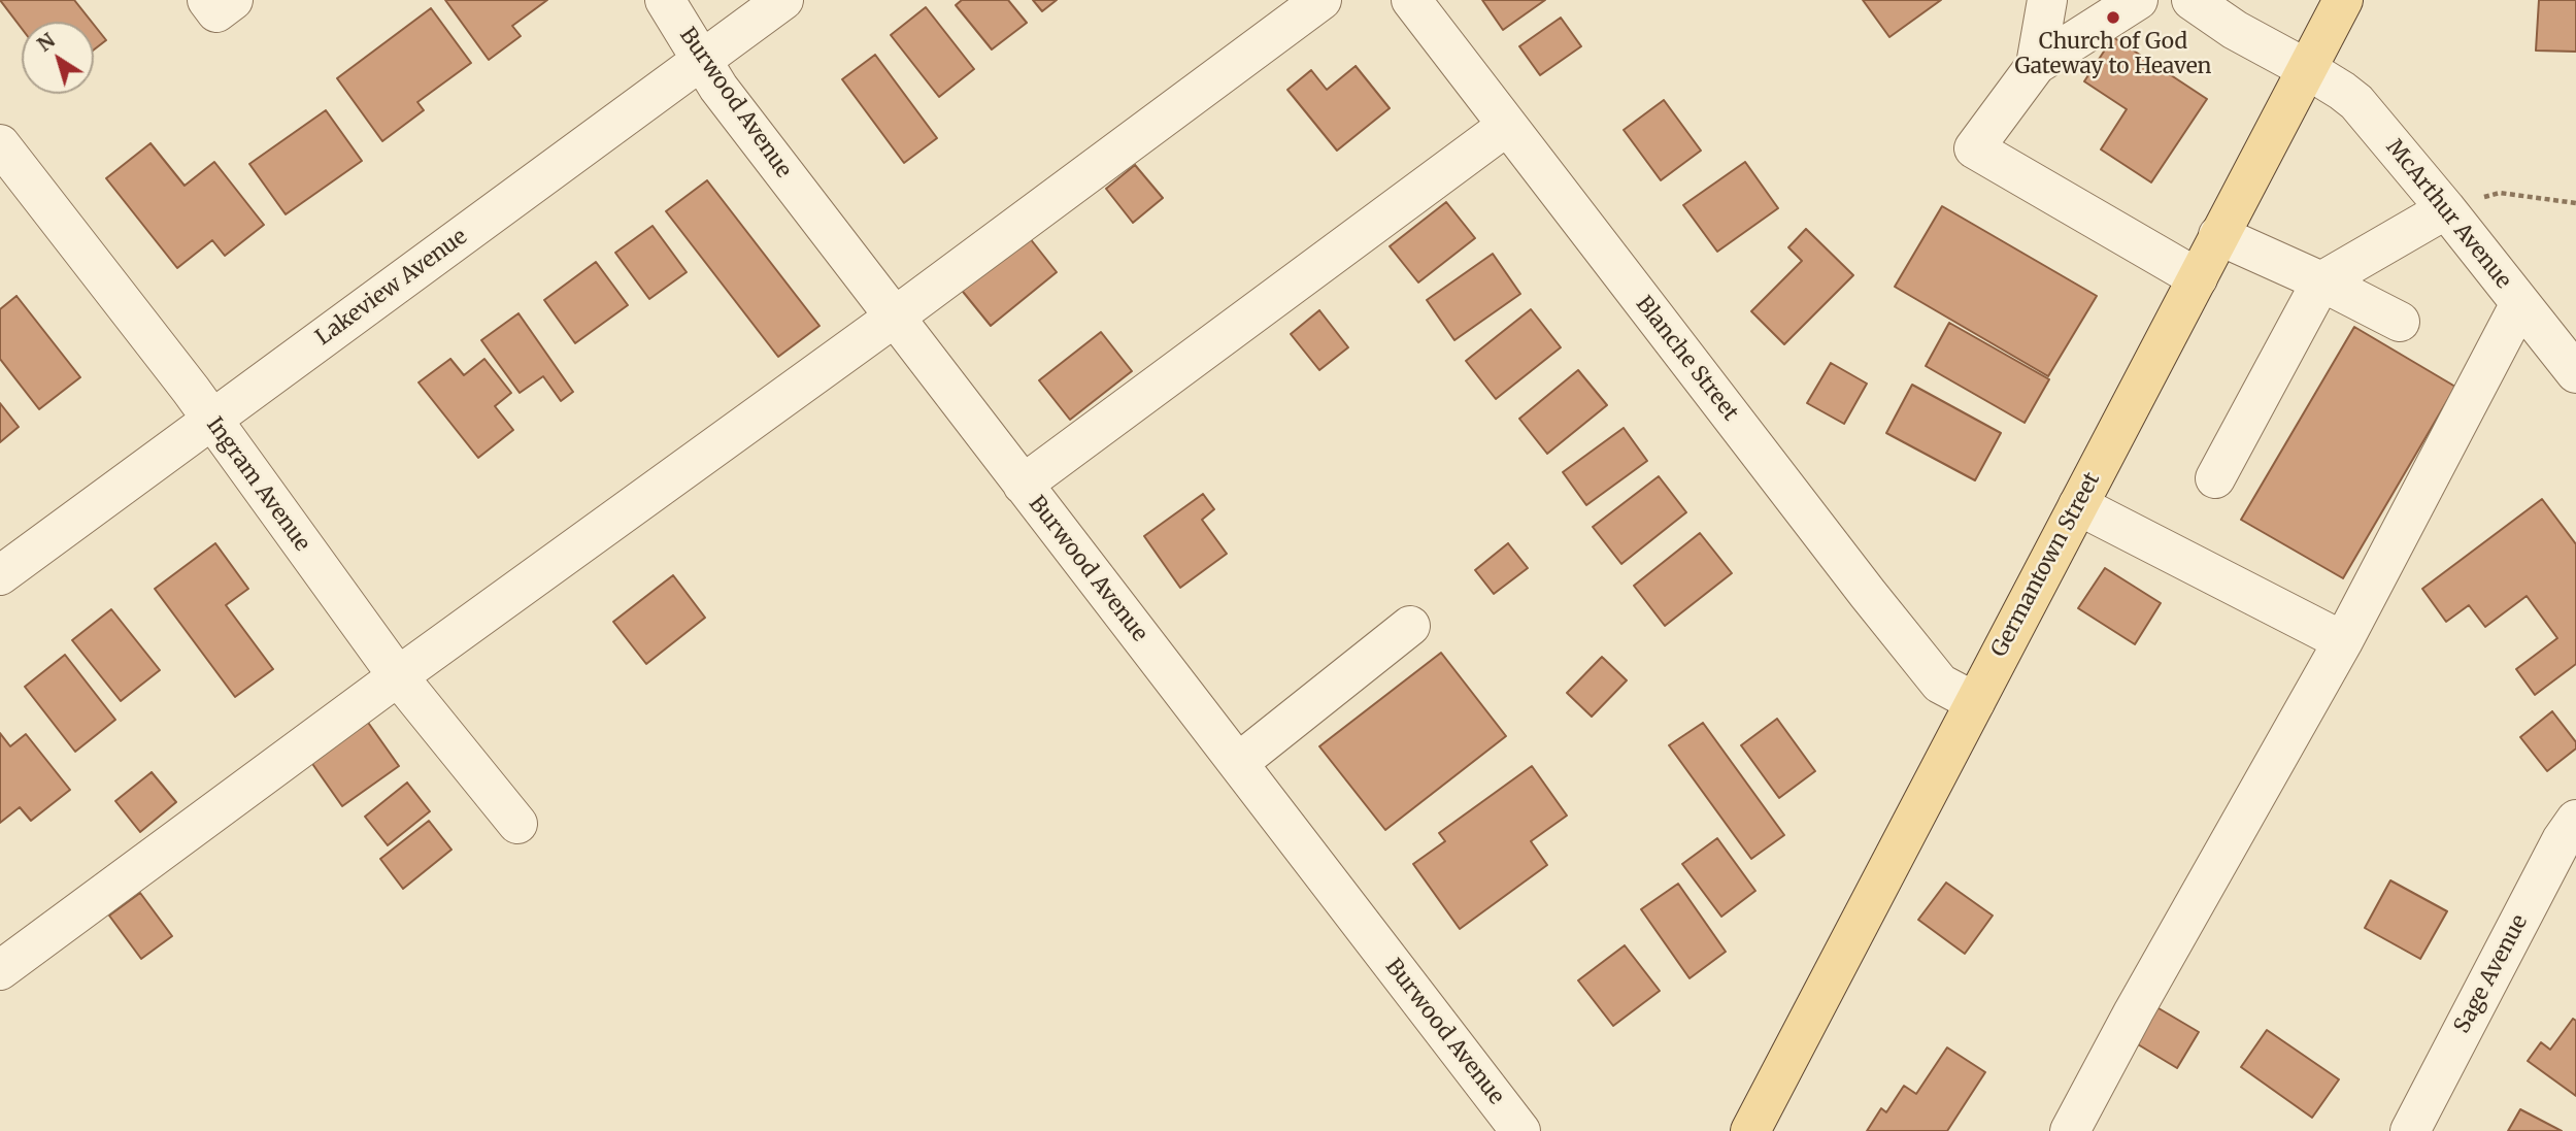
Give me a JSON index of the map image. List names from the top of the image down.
{
  "streets": {
    "main road": ["Germantown Street"],
    "street": [
      "Burwood Avenue",
      "McArthur Avenue",
      "Lakeview Avenue",
      "Blanche Street",
      "Ingram Avenue",
      "Sage Avenue"
    ]
  },
  "crossings": [
    ["Burwood Avenue", "Lakeview Avenue"],
    ["McArthur Avenue", "Germantown Street"],
    ["Lakeview Avenue", "Ingram Avenue"],
    ["Blanche Street", "Germantown Street"]
  ],
  "places": ["Church of God Gateway to Heaven"],
  "north": "top left"
}
